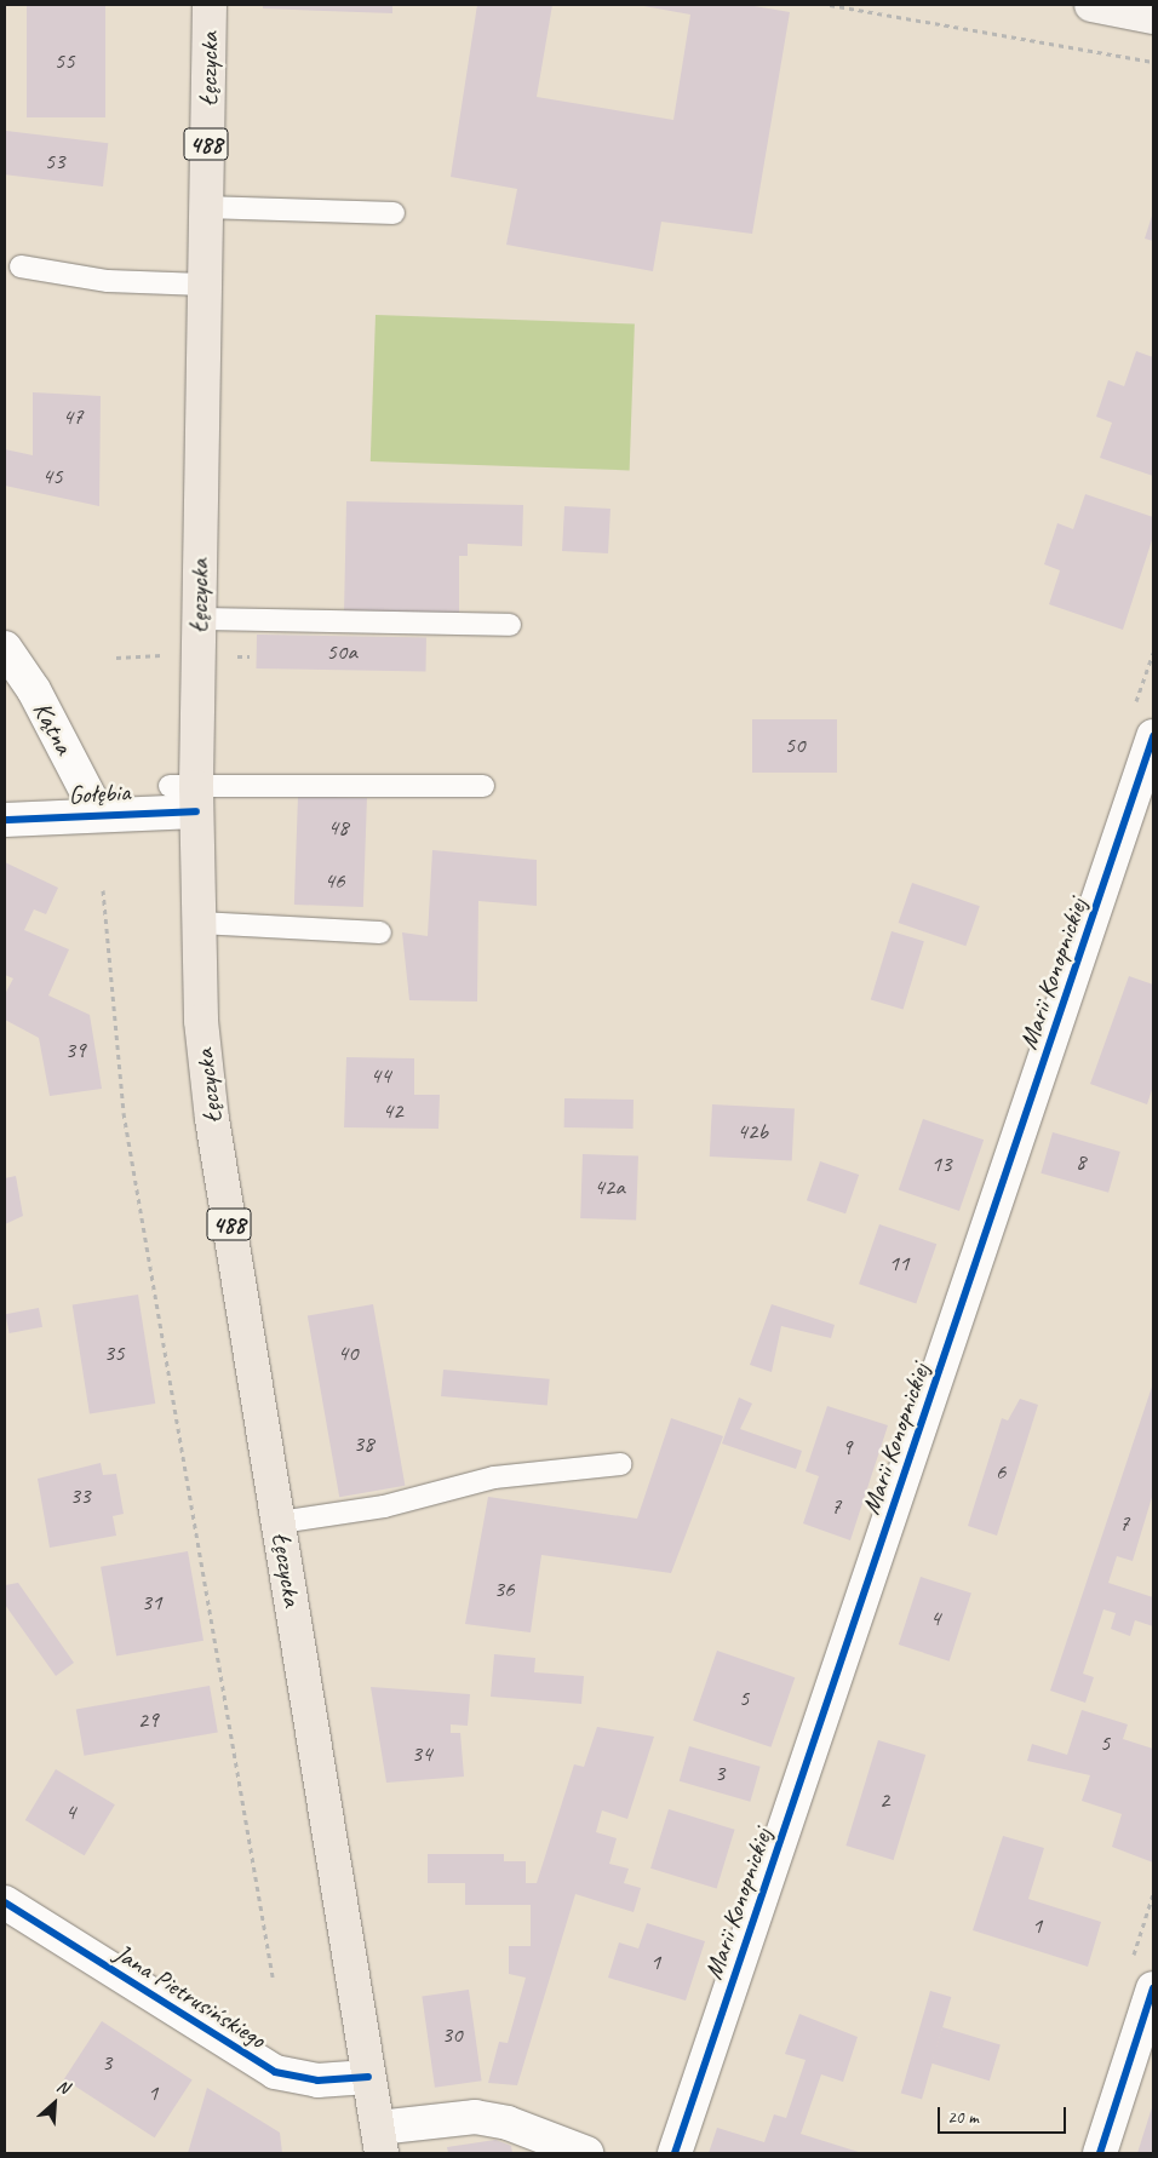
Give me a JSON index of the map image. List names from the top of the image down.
{
  "streets": {
    "main road": ["Łęczycka", "488"],
    "street": [
      "Kątna",
      "Gołębia",
      "Marii Konopnickiej",
      "Jana Pietrusińskiego"
    ]
  },
  "crossings": [
    ["Łęczycka", "Gołębia"],
    ["Łęczycka", "Jana Pietrusińskiego"],
    ["Kątna", "Gołębia"]
  ],
  "house_numbers": [
    "55",
    "53",
    "47",
    "45",
    "50a",
    "50",
    "48",
    "46",
    "39",
    "44",
    "42",
    "42b",
    "8",
    "13",
    "42a",
    "11",
    "35",
    "40",
    "38",
    "9",
    "6",
    "33",
    "7",
    "7",
    "36",
    "31",
    "4",
    "5",
    "29",
    "5",
    "34",
    "3",
    "2",
    "4",
    "1",
    "1",
    "30",
    "3",
    "1"
  ],
  "scale_bar": "20 m",
  "north": "top right"
}
